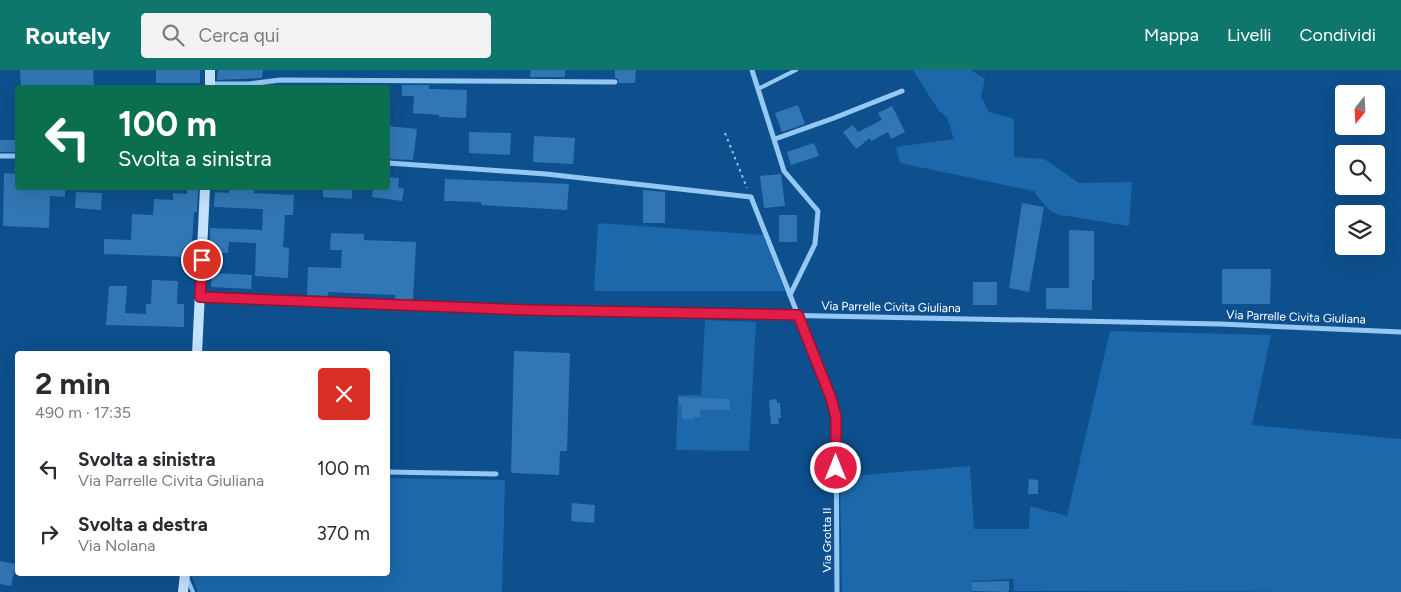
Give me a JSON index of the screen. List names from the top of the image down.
{
  "streets": {
    "street": ["Via Parrelle Civita Giuliana", "Via Grotta II"]
  },
  "crossings": [
    ["Via Parrelle Civita Giuliana", "Via Grotta II"]
  ],
  "north": "bottom",
  "page": {
    "header": "Routely",
    "search": "Cerca qui",
    "nav": ["Mappa", "Livelli", "Condividi"],
    "turn": ["100 m", "Svolta a sinistra"],
    "heading": ["2 min", "490 m · 17:35"],
    "list": [
      {
        "name": "Svolta a sinistra",
        "note": "Via Parrelle Civita Giuliana",
        "value": "100 m"
      },
      {
        "name": "Svolta a destra",
        "note": "Via Nolana",
        "value": "370 m"
      }
    ]
  }
}
